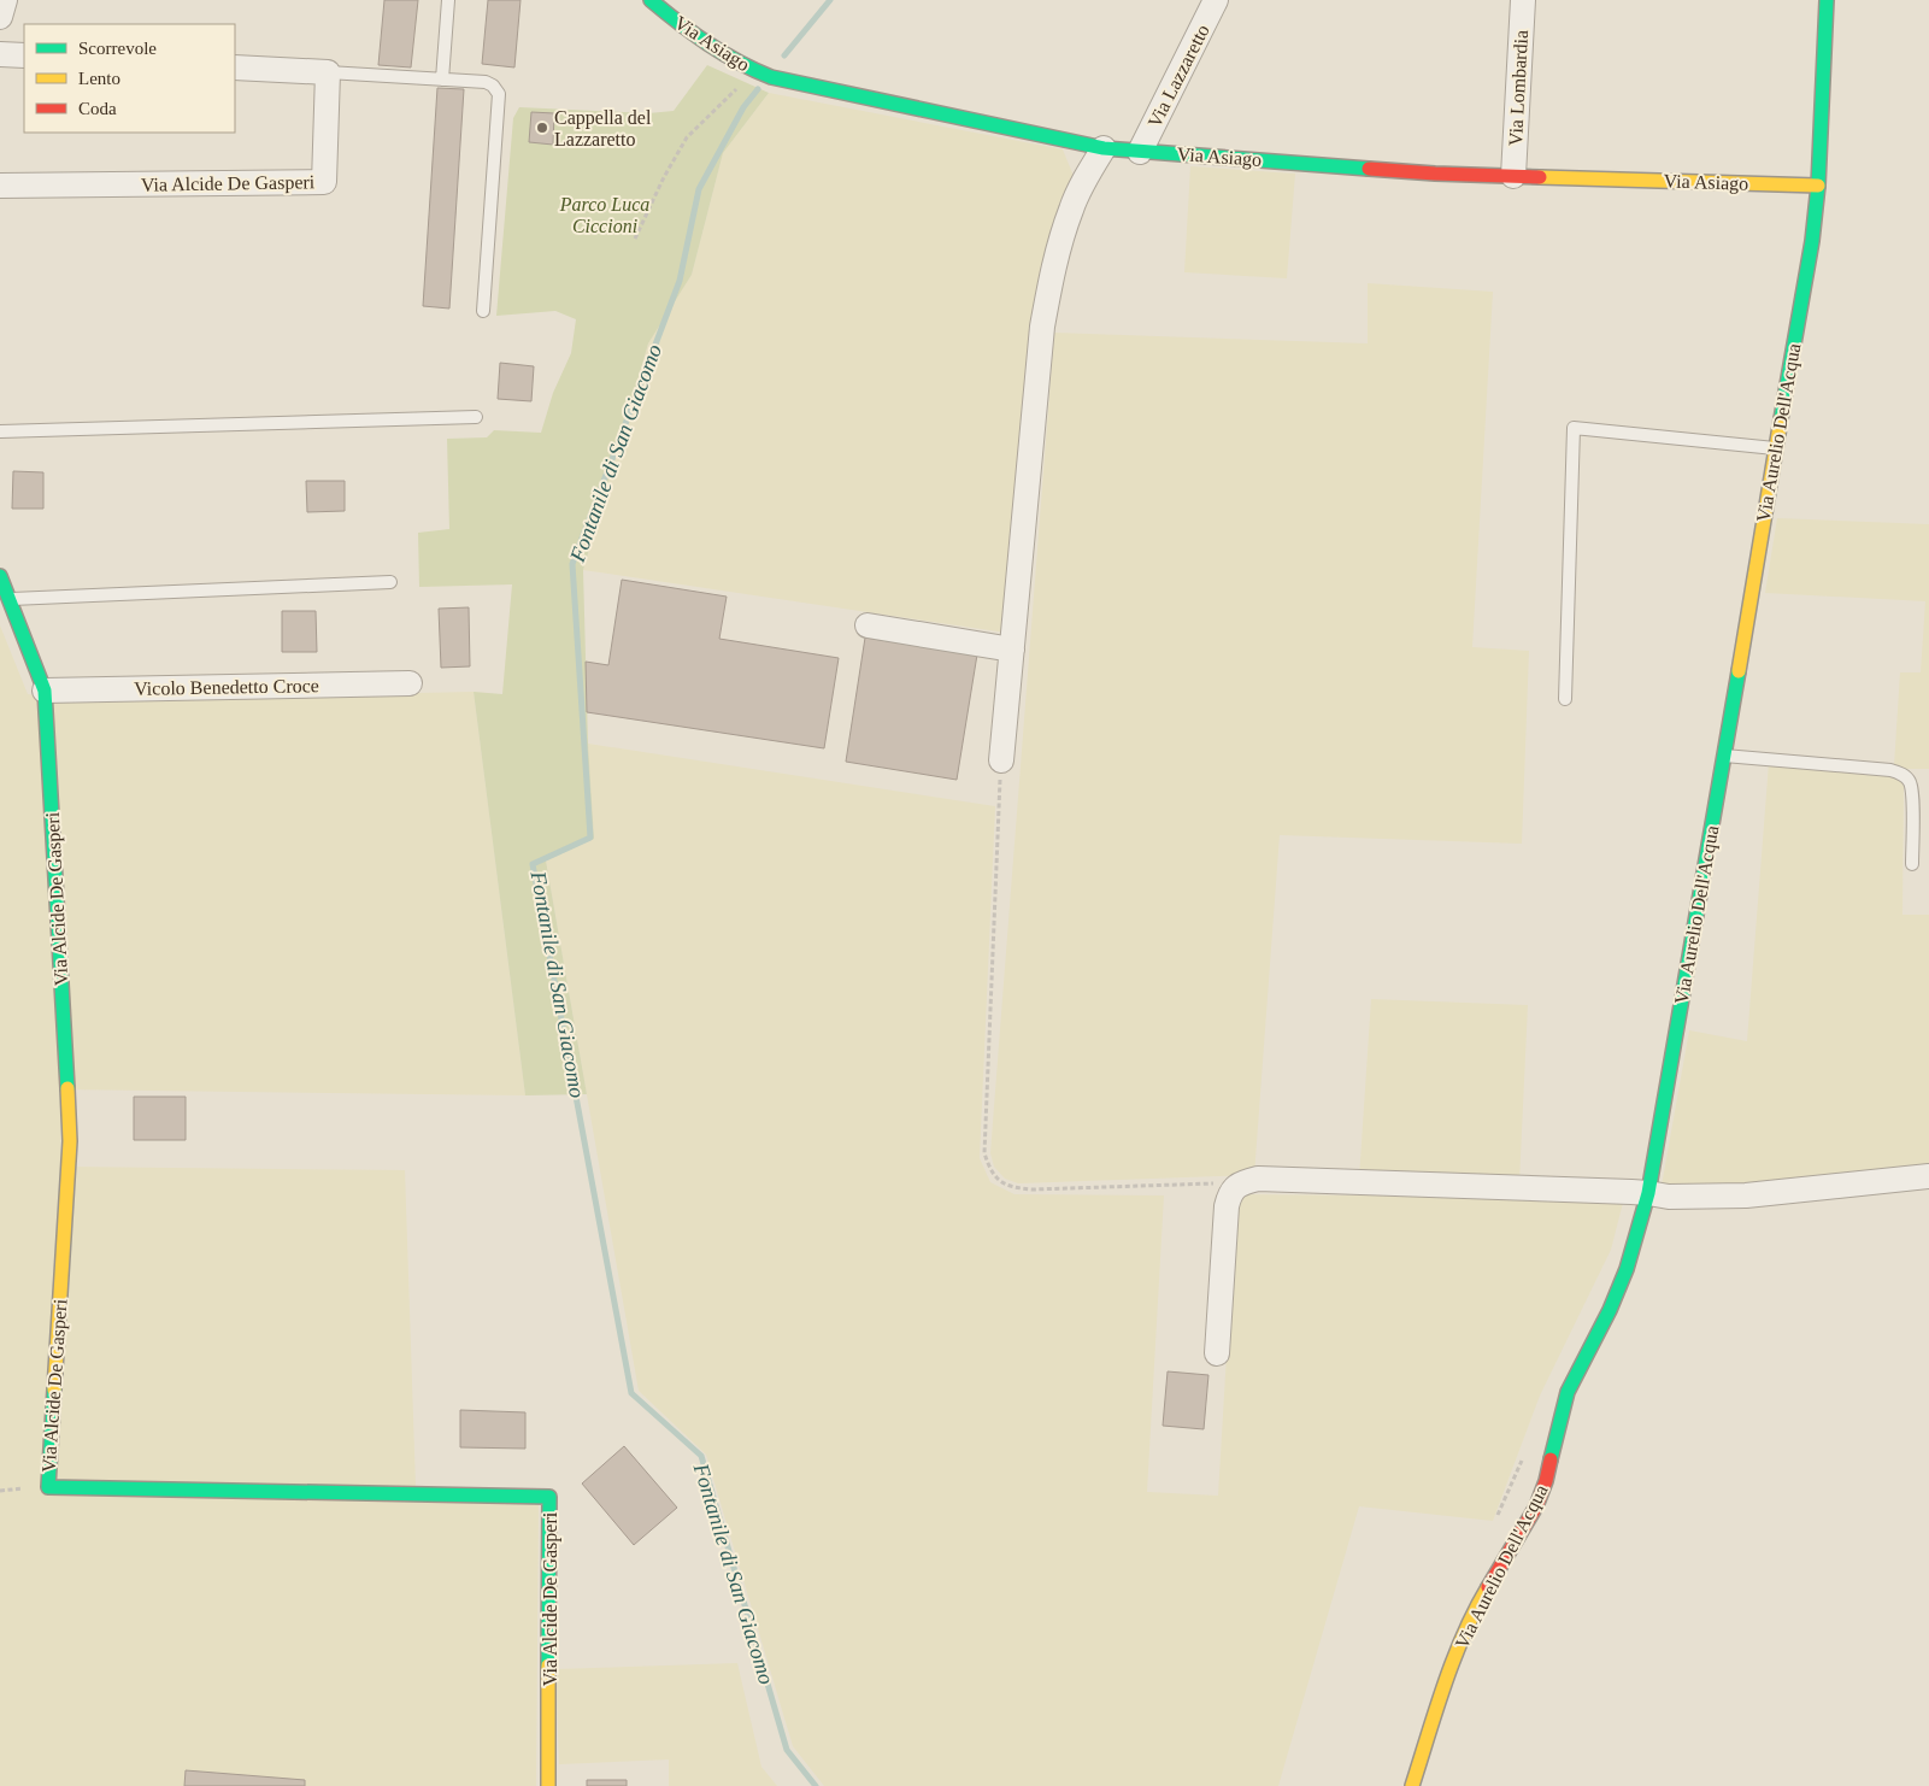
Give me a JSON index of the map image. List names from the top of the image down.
{
  "streets": {
    "street": [
      "Via Asiago",
      "Via Lazzaretto",
      "Via Lombardia",
      "Via Alcide De Gasperi",
      "Via Aurelio Dell'Acqua",
      "Vicolo Benedetto Croce"
    ]
  },
  "crossings": [
    ["Via Asiago", "Via Lazzaretto"],
    ["Via Asiago", "Via Lombardia"],
    ["Via Asiago", "Via Aurelio Dell'Acqua"],
    ["Via Alcide De Gasperi", "Vicolo Benedetto Croce"]
  ],
  "water": ["Fontanile di San Giacomo"],
  "parks": ["Parco Luca Ciccioni"],
  "places": ["Cappella del Lazzaretto"],
  "legend": ["Scorrevole", "Lento", "Coda"]
}
